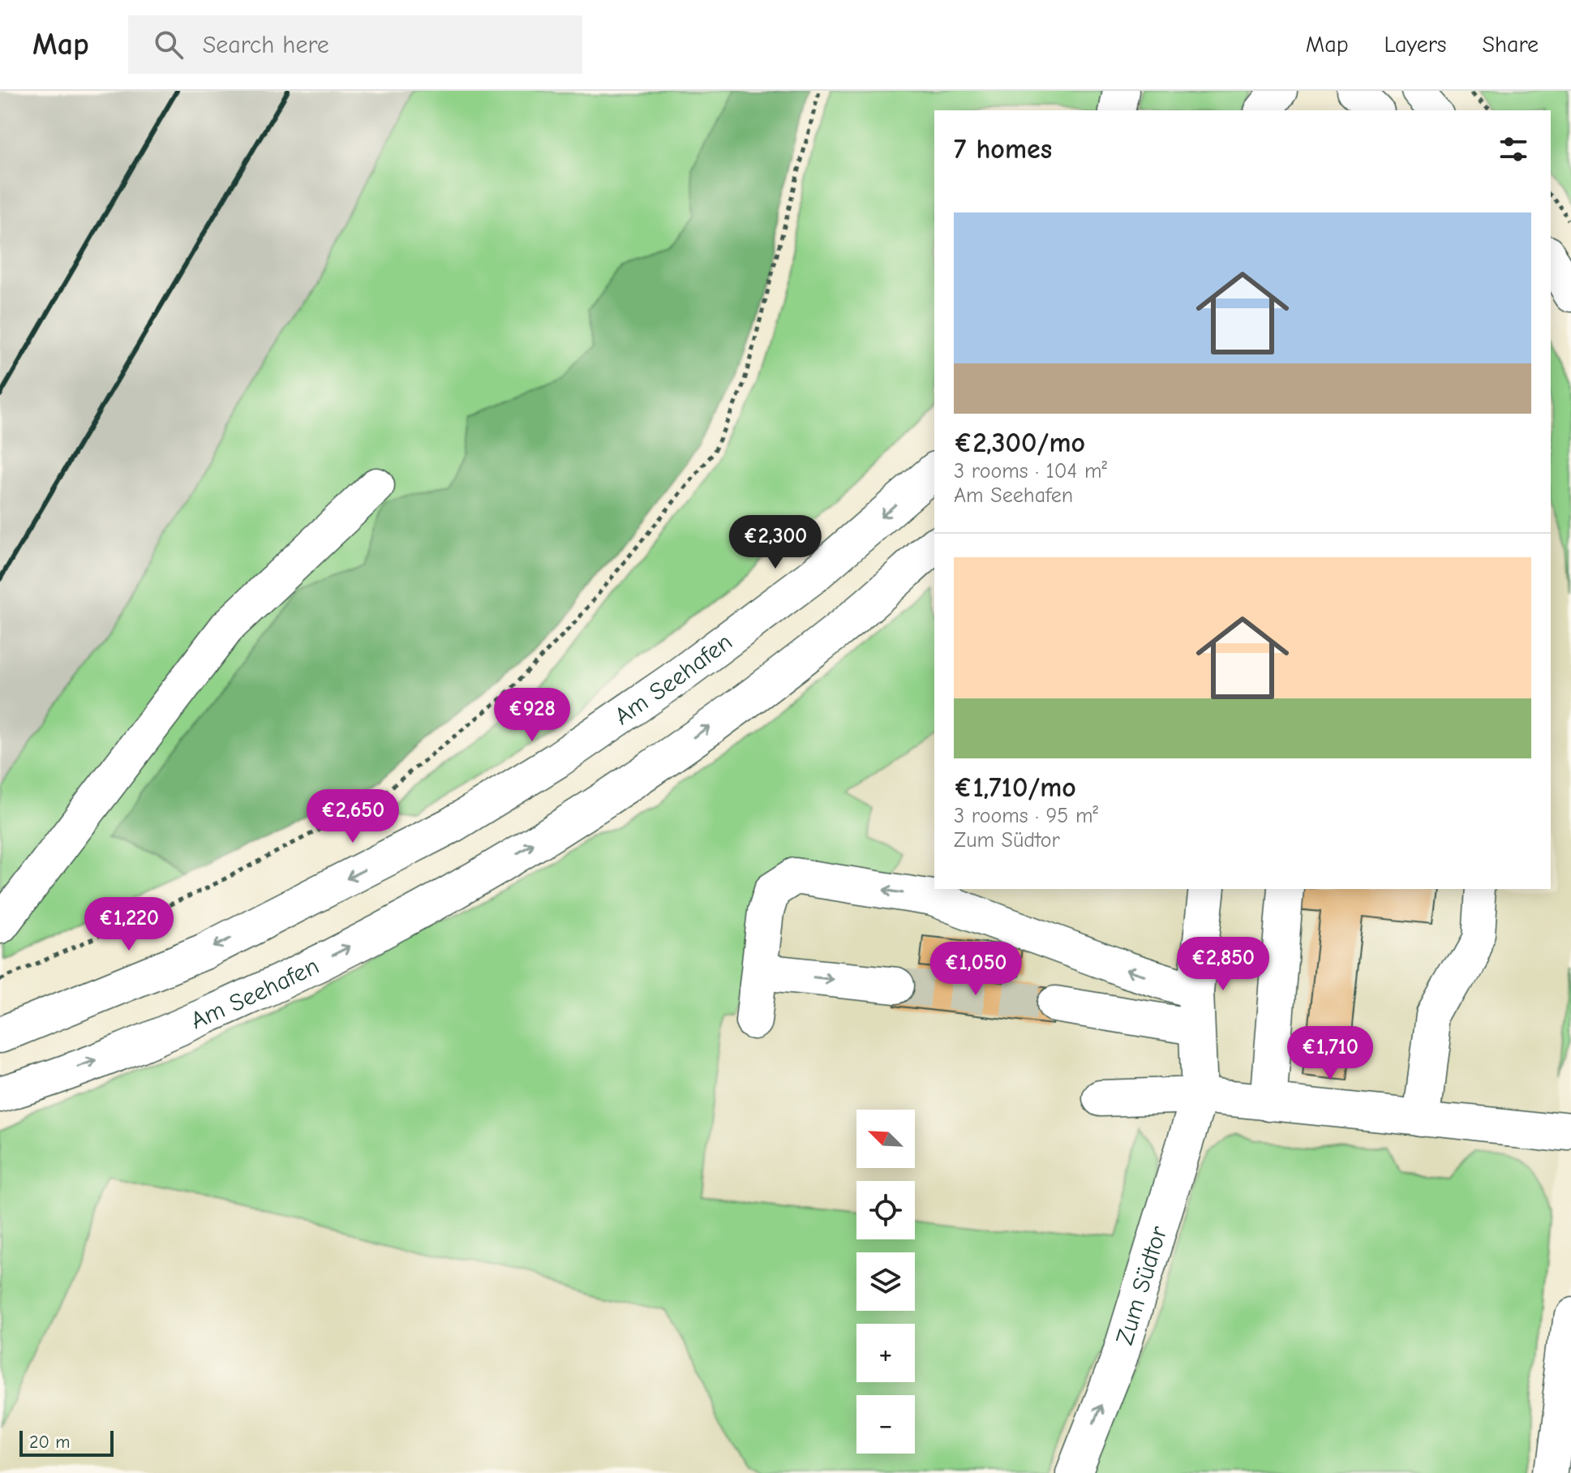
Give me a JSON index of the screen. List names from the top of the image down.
{
  "streets": {
    "main road": ["Am Seehafen", "Zum Südtor"]
  },
  "one_way": ["Zum Südtor"],
  "scale_bar": "20 m",
  "north": "top left",
  "page": {
    "header": "Map",
    "search": "Search here",
    "nav": ["Map", "Layers", "Share"],
    "heading": "7 homes",
    "list": [
      {
        "name": "€2,300/mo",
        "note": "3 rooms · 104 m² · Am Seehafen"
      },
      {
        "name": "€1,710/mo",
        "note": "3 rooms · 95 m² · Zum Südtor"
      }
    ],
    "price": [
      "€2,300",
      "€928",
      "€2,650",
      "€1,220",
      "€2,850",
      "€1,050",
      "€1,710"
    ],
    "map_buttons": ["+", "−"],
    "scale": "20 m"
  }
}
